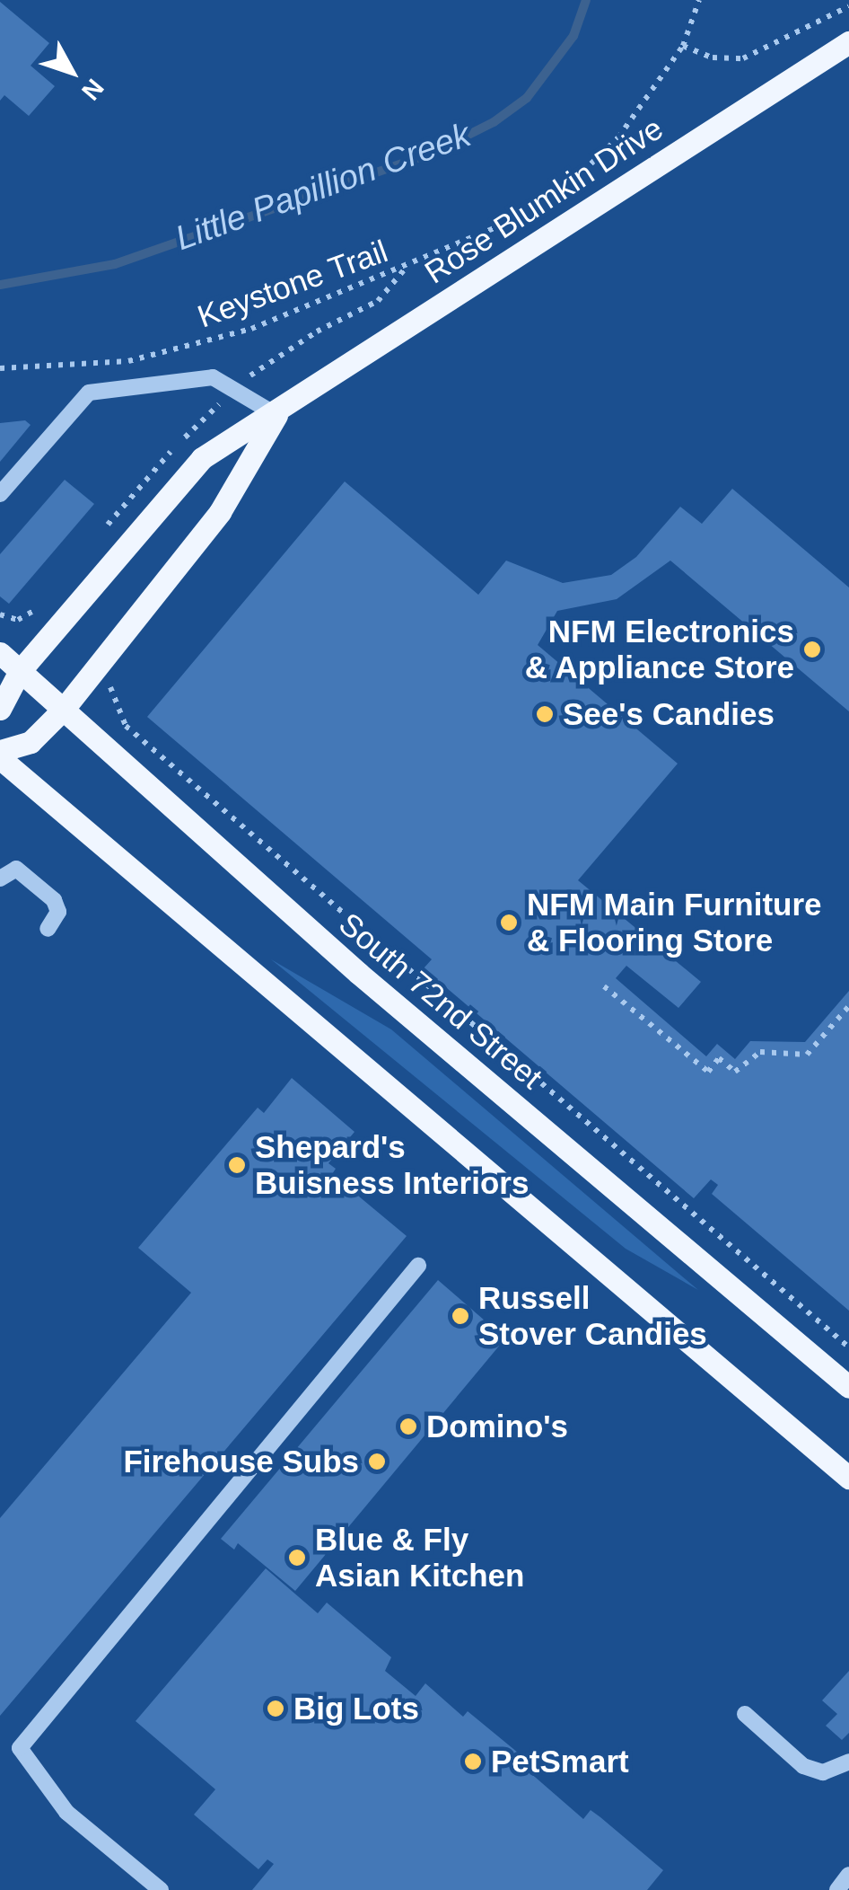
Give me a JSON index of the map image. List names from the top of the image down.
{
  "streets": {
    "main road": ["Rose Blumkin Drive", "South 72nd Street"],
    "path": ["Keystone Trail"]
  },
  "crossings": [
    ["Rose Blumkin Drive", "South 72nd Street"]
  ],
  "water": ["Little Papillion Creek"],
  "places": [
    "NFM Electronics & Appliance Store",
    "See's Candies",
    "NFM Main Furniture & Flooring Store",
    "Shepard's Buisness Interiors",
    "Russell Stover Candies",
    "Domino's",
    "Firehouse Subs",
    "Blue & Fly Asian Kitchen",
    "Big Lots",
    "PetSmart"
  ],
  "north": "bottom right"
}
